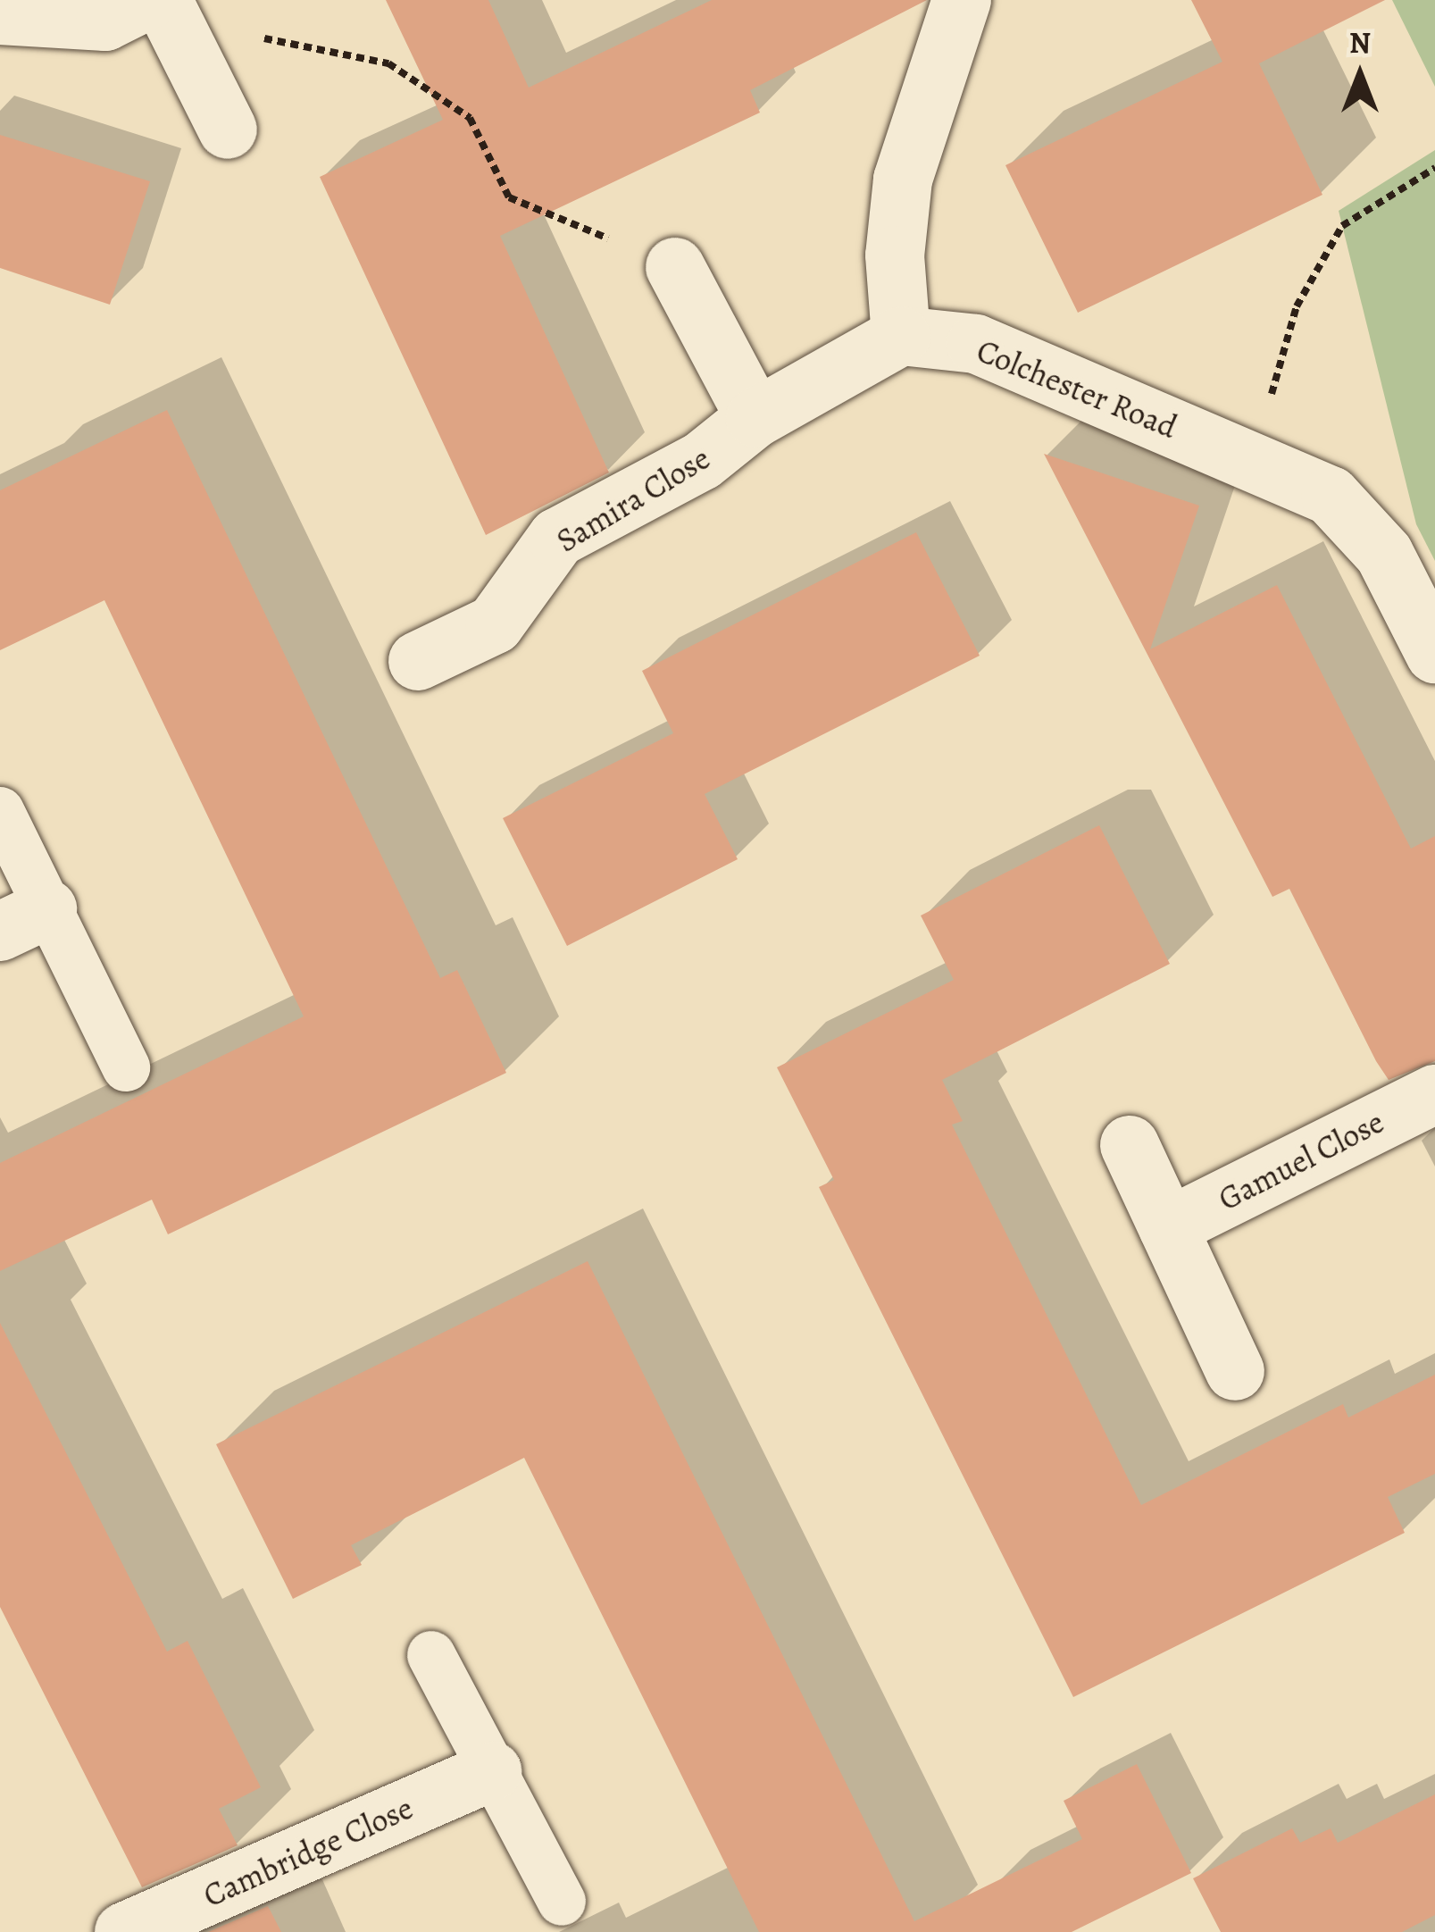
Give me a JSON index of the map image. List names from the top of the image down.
{
  "streets": {
    "street": [
      "Colchester Road",
      "Samira Close",
      "Gamuel Close",
      "Cambridge Close"
    ]
  },
  "crossings": [
    ["Colchester Road", "Samira Close"]
  ],
  "north": "top"
}
